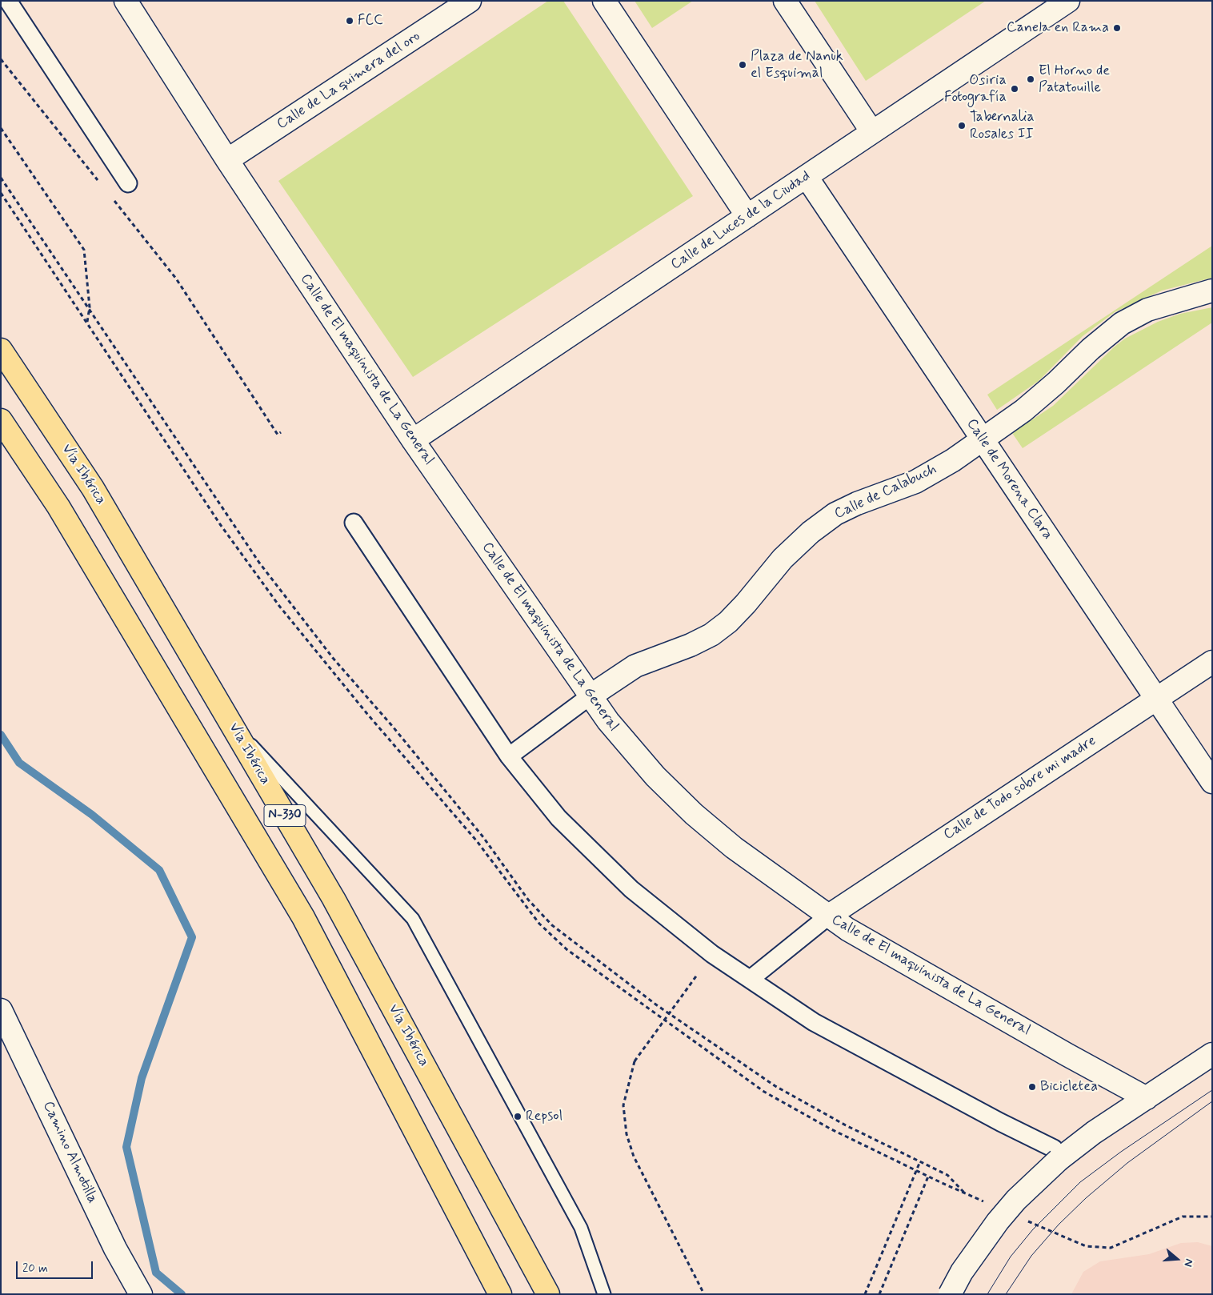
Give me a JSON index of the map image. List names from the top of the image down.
{
  "streets": {
    "highway": ["Vía Ibérica", "N-330"],
    "street": [
      "Calle de La quimera del oro",
      "Calle de Luces de la Ciudad",
      "Calle de El maquinista de La General",
      "Calle de Morena Clara",
      "Calle de Calabuch",
      "Calle de Todo sobre mi madre",
      "Camino Almotilla"
    ]
  },
  "crossings": [
    ["Calle de La quimera del oro", "Calle de El maquinista de La General"],
    ["Calle de Luces de la Ciudad", "Calle de El maquinista de La General"],
    ["Calle de Luces de la Ciudad", "Calle de Morena Clara"],
    ["Calle de El maquinista de La General", "Calle de Calabuch"],
    ["Calle de El maquinista de La General", "Calle de Todo sobre mi madre"],
    ["Calle de Morena Clara", "Calle de Calabuch"],
    ["Calle de Morena Clara", "Calle de Todo sobre mi madre"]
  ],
  "places": [
    "FCC",
    "Canela en Rama",
    "Plaza de Nanuk el Esquimal",
    "El Horno de Patatouille",
    "Osiria Fotografía",
    "Tabernalia Rosales II",
    "Bicicletea",
    "Repsol"
  ],
  "scale_bar": "20 m",
  "north": "right"
}
